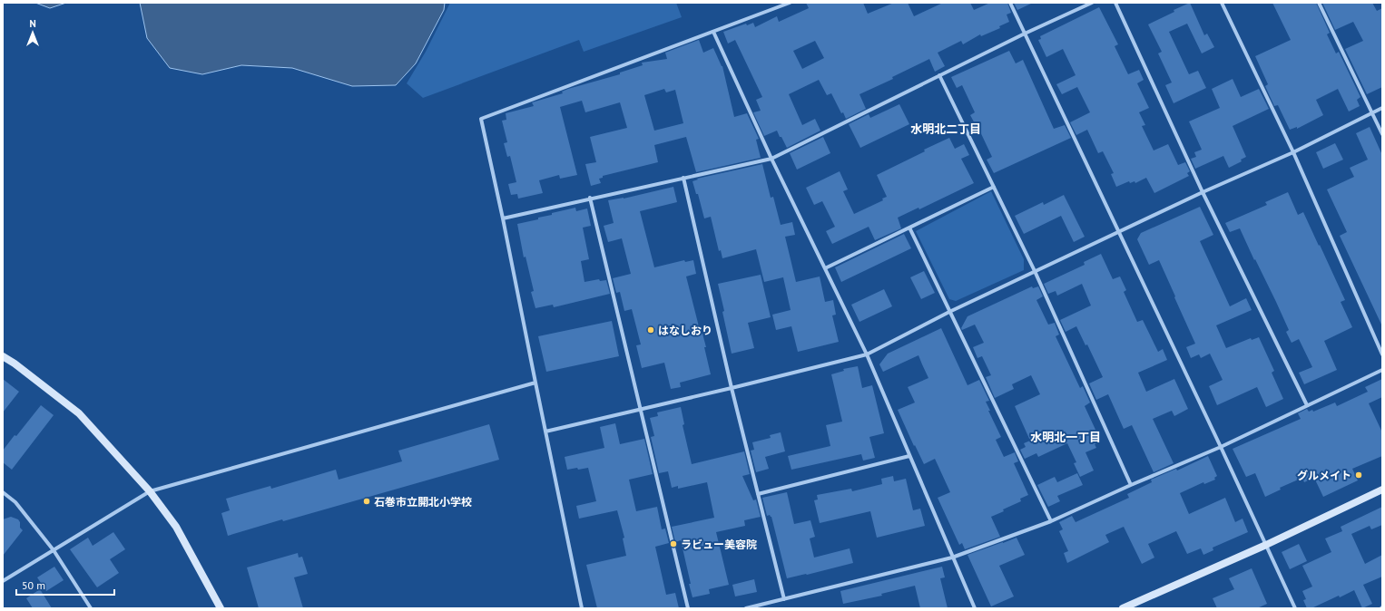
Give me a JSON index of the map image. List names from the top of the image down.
{
  "districts": ["水明北二丁目", "水明北一丁目"],
  "places": [
    "はなしおり",
    "グルメイト",
    "石巻市立開北小学校",
    "ラビュー美容院"
  ],
  "scale_bar": "50 m",
  "north": "top"
}
